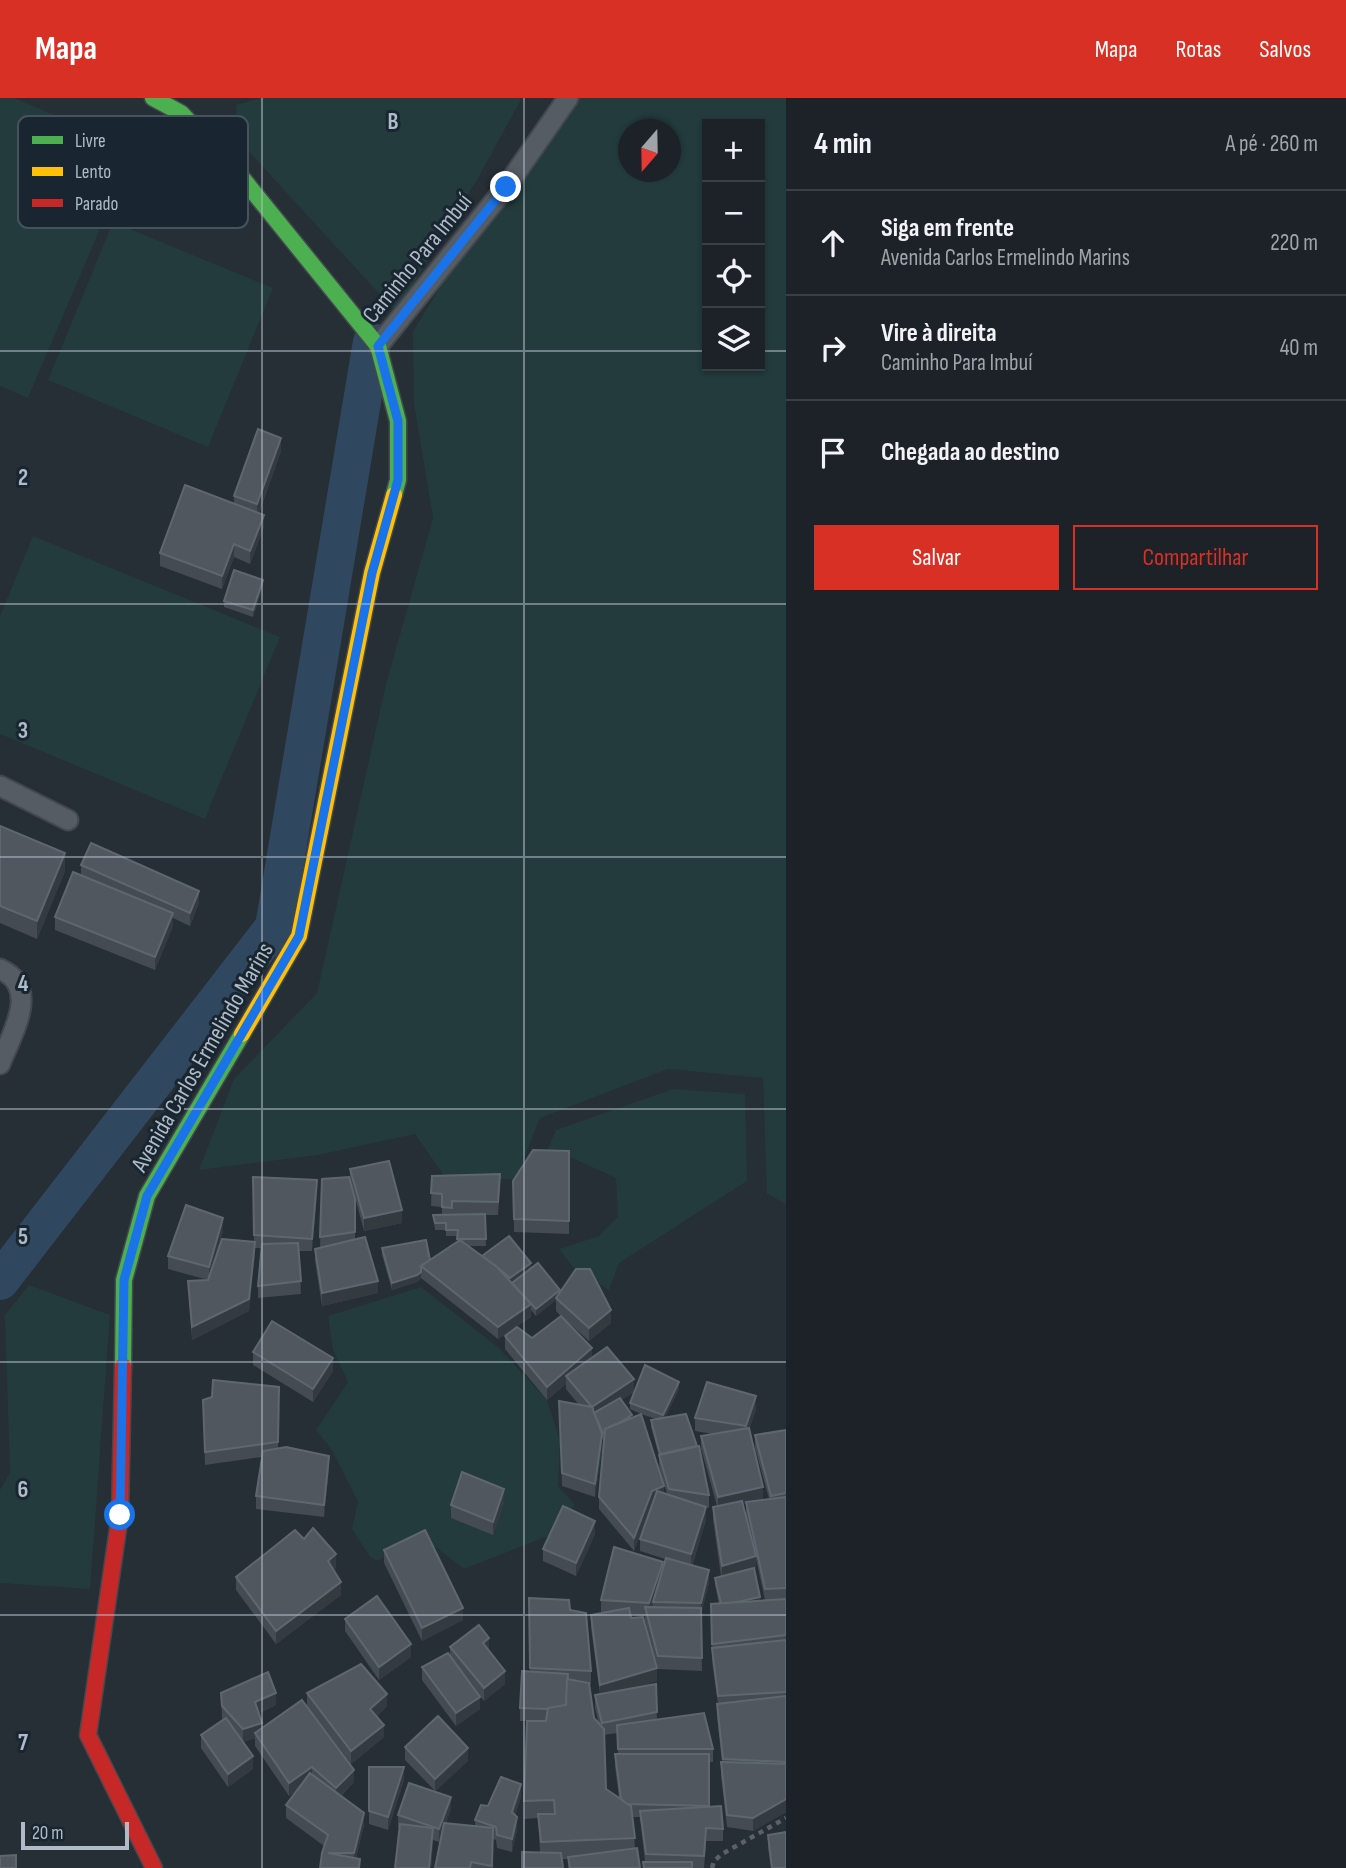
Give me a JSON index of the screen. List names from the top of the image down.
{
  "streets": {
    "street": ["Avenida Carlos Ermelindo Marins"],
    "lane": ["Caminho Para Imbuí"]
  },
  "crossings": [
    ["Caminho Para Imbuí", "Avenida Carlos Ermelindo Marins"]
  ],
  "legend": ["Livre", "Lento", "Parado"],
  "scale_bar": "20 m",
  "north": "bottom",
  "page": {
    "header": "Mapa",
    "nav": ["Mapa", "Rotas", "Salvos"],
    "heading": ["4 min", "A pé · 260 m"],
    "map_buttons": ["+", "−"],
    "list": [
      ["Siga em frente", "Avenida Carlos Ermelindo Marins", "220 m"],
      ["Vire à direita", "Caminho Para Imbuí", "40 m"],
      "Chegada ao destino"
    ],
    "buttons": ["Salvar", "Compartilhar"],
    "scale": "20 m"
  },
  "grid": {
    "columns": ["B"],
    "rows": [
      "2",
      "3",
      "4",
      "5",
      "6",
      "7"
    ]
  }
}
